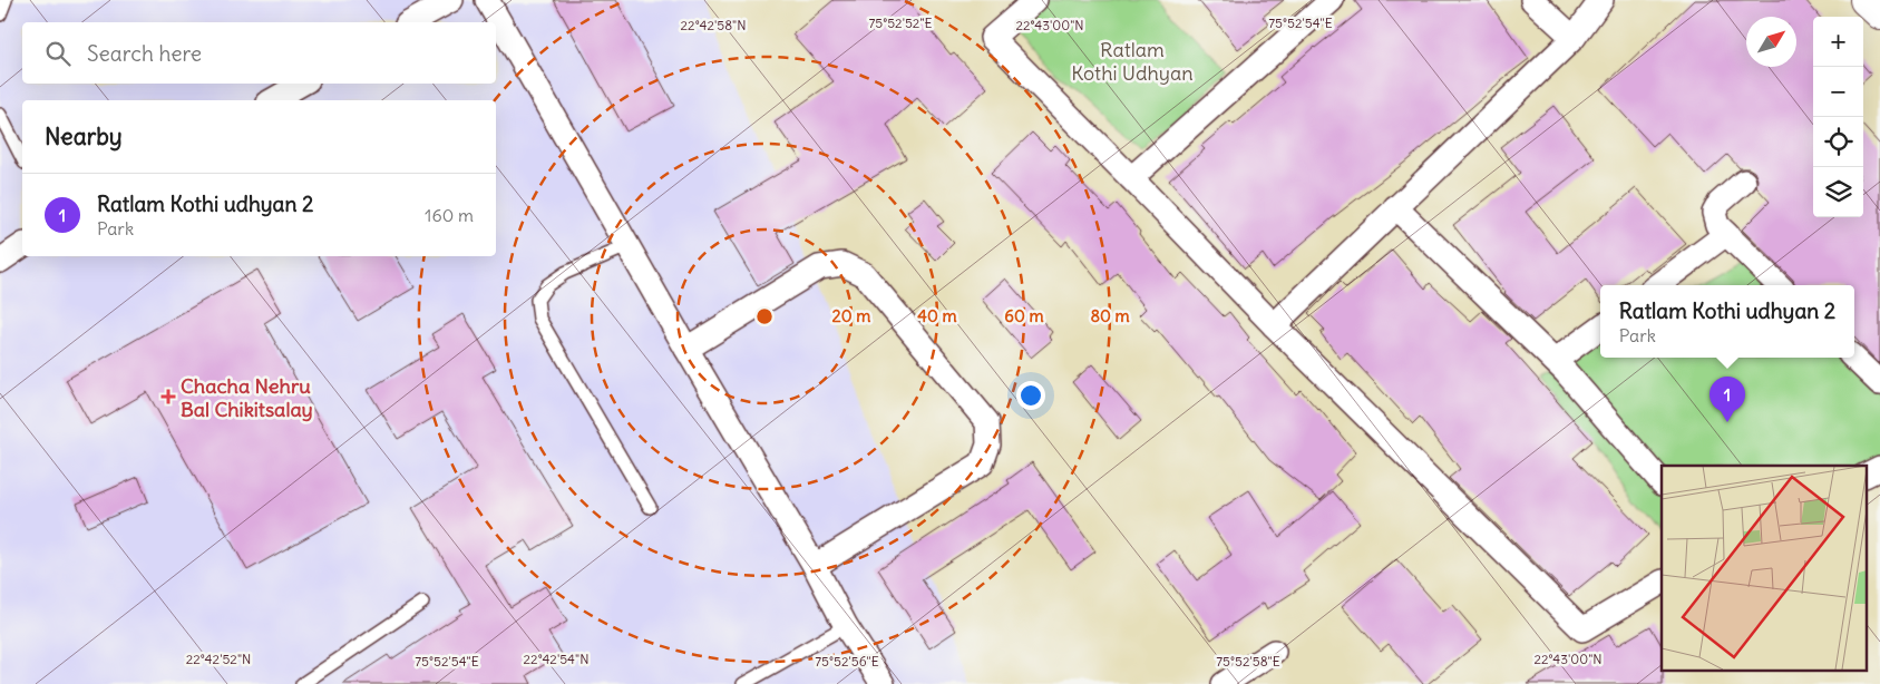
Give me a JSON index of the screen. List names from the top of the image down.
{
  "parks": ["Ratlam Kothi Udhyan"],
  "places": {
    "health": ["Chacha Nehru Bal Chikitsalay"]
  },
  "north": "top right",
  "page": {
    "map_buttons": ["+", "−"],
    "search": "Search here",
    "heading": "Nearby",
    "list": [
      {
        "mark": "1",
        "name": "Ratlam Kothi udhyan 2",
        "note": "Park",
        "value": "160 m"
      }
    ],
    "popup": ["Ratlam Kothi udhyan 2", "Park"],
    "pins": "1"
  },
  "coordinates": [
    "75°52'52\"E",
    "75°52'54\"E",
    "22°42'58\"N",
    "22°43'00\"N",
    "22°42'52\"N",
    "22°42'54\"N",
    "75°52'56\"E",
    "75°52'58\"E"
  ],
  "rings": [
    "20 m",
    "40 m",
    "60 m",
    "80 m"
  ]
}
